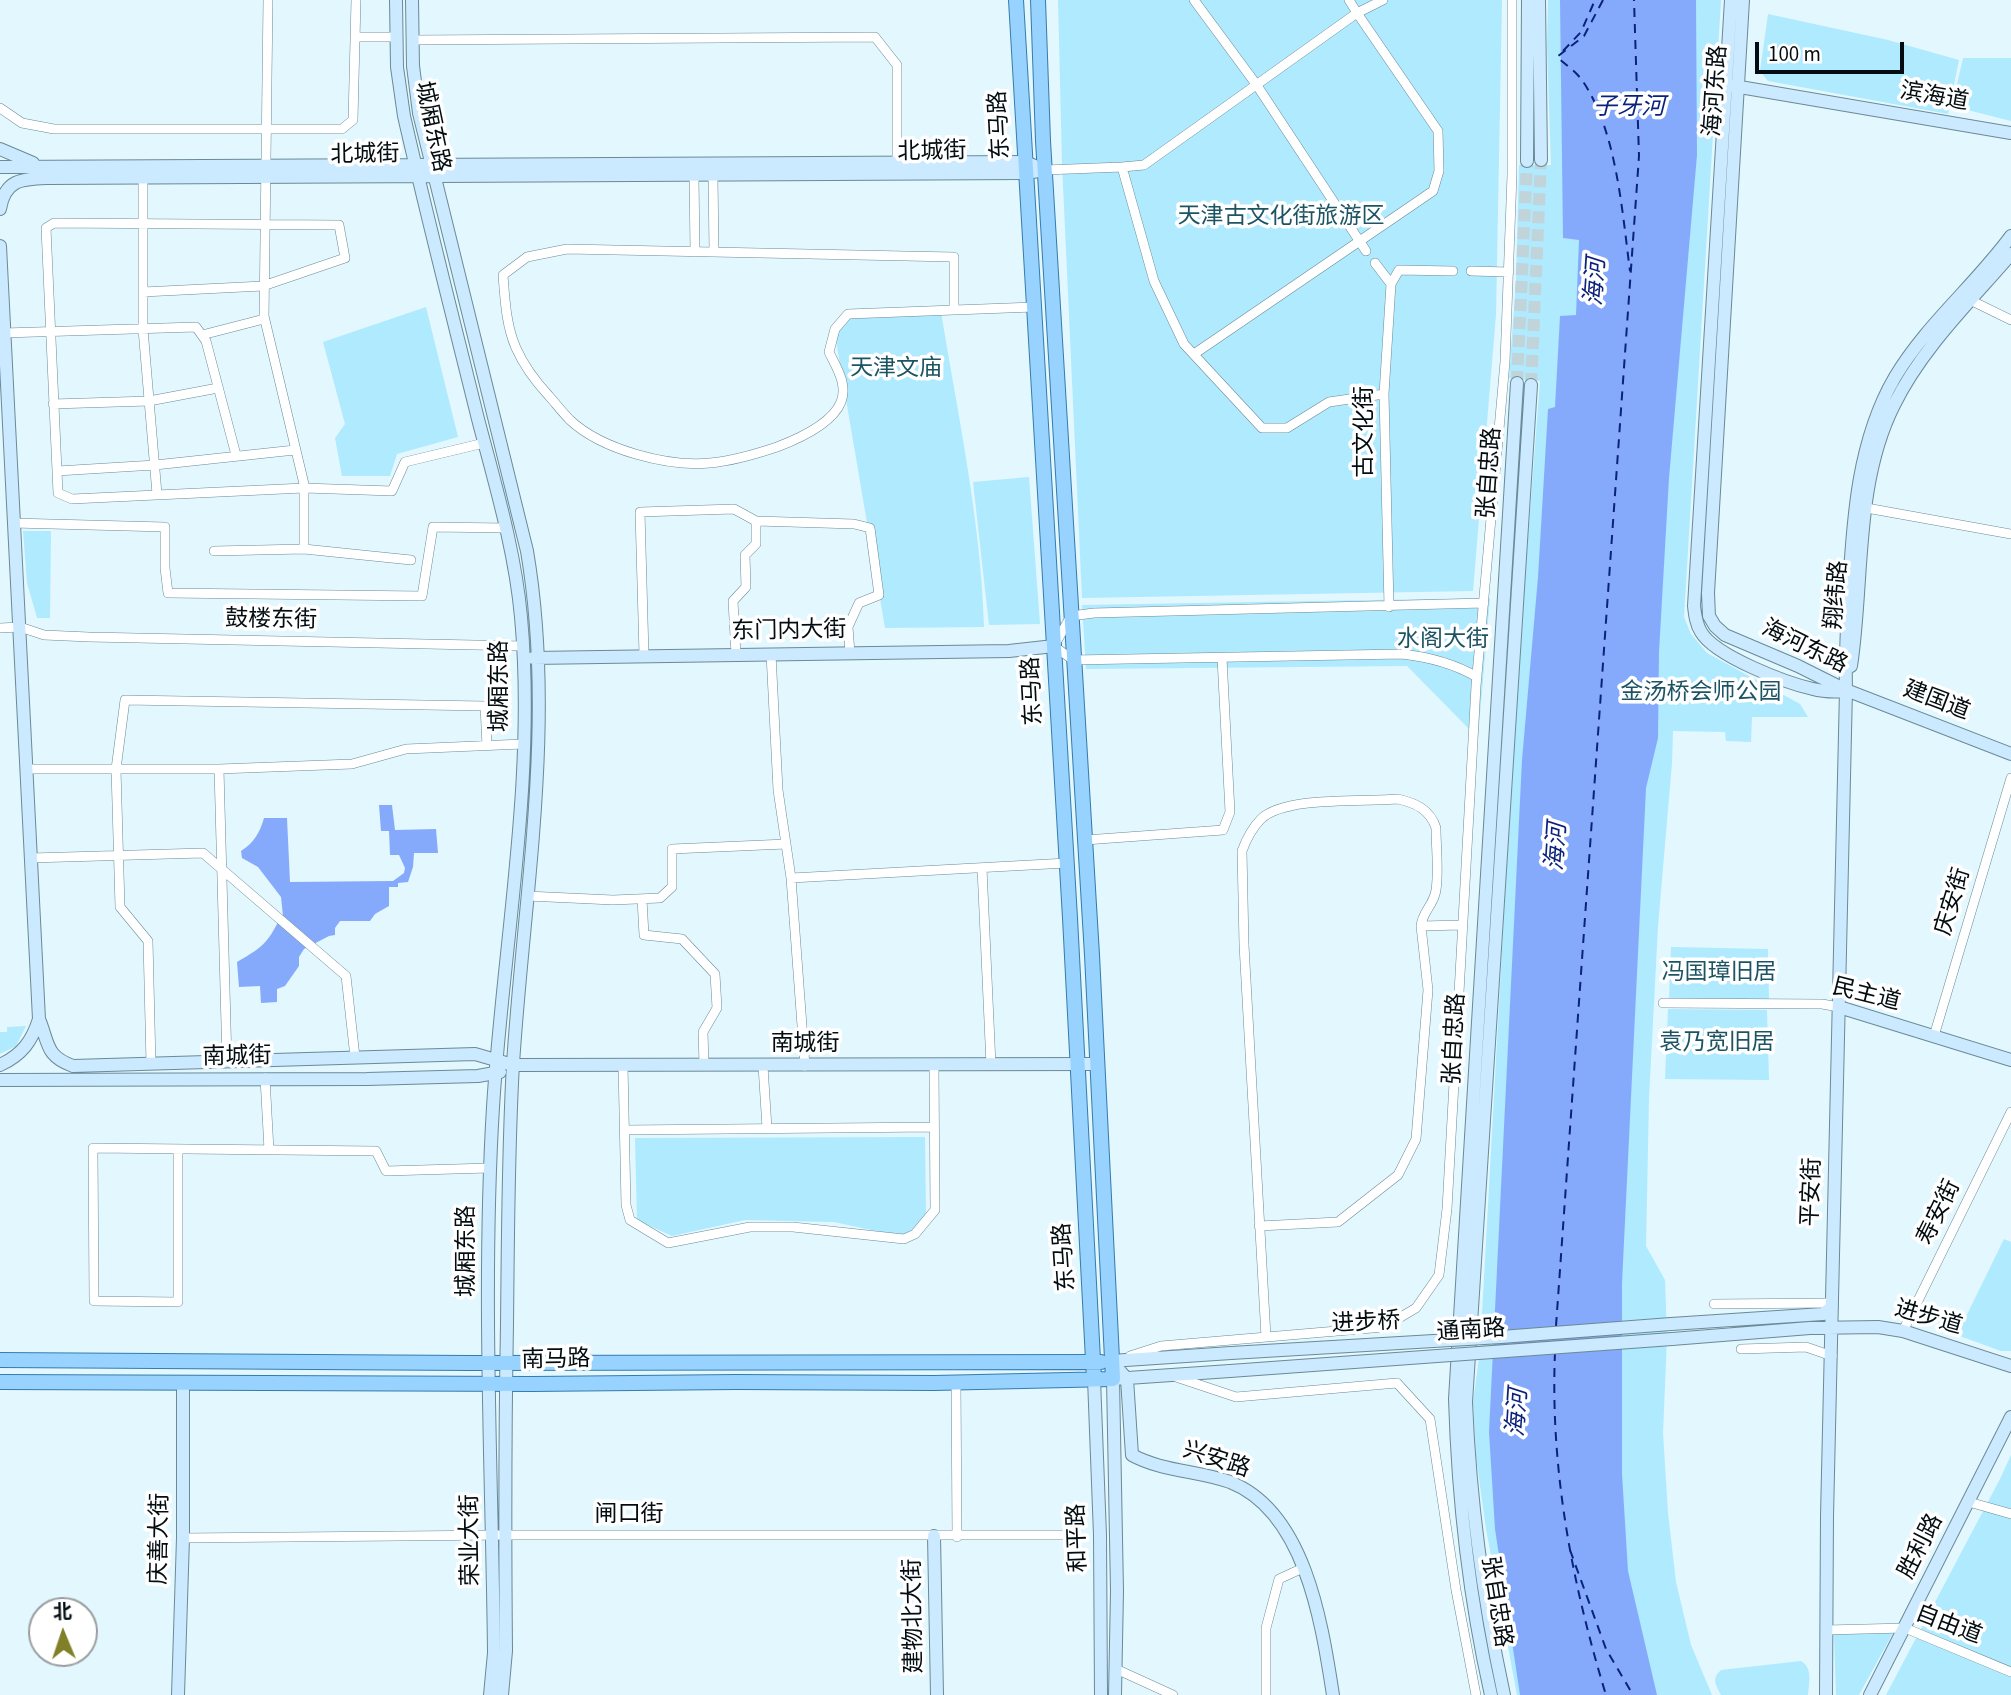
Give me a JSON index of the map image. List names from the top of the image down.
{
  "streets": {
    "main road": ["东马路", "南马路"],
    "street": [
      "海河东路",
      "滨海道",
      "城厢东路",
      "北城街",
      "古文化街",
      "张自忠路",
      "翔纬路",
      "鼓楼东街",
      "东门内大街",
      "建国道",
      "庆安街",
      "民主道",
      "南城街",
      "平安街",
      "寿安街",
      "进步道",
      "进步桥",
      "通南路",
      "兴安路",
      "闸口街",
      "和平路",
      "庆善大街",
      "荣业大街",
      "胜利路",
      "建物北大街",
      "自由道"
    ]
  },
  "crossings": [
    ["海河东路", "滨海道"],
    ["海河东路", "翔纬路"],
    ["海河东路", "建国道"],
    ["海河东路", "平安街"],
    ["东马路", "北城街"],
    ["东马路", "东门内大街"],
    ["东马路", "南城街"],
    ["东马路", "进步桥"],
    ["东马路", "通南路"],
    ["东马路", "南马路"],
    ["东马路", "兴安路"],
    ["东马路", "和平路"],
    ["城厢东路", "北城街"],
    ["城厢东路", "鼓楼东街"],
    ["城厢东路", "东门内大街"],
    ["城厢东路", "南城街"],
    ["城厢东路", "南马路"],
    ["城厢东路", "荣业大街"],
    ["张自忠路", "通南路"],
    ["翔纬路", "建国道"],
    ["翔纬路", "平安街"],
    ["鼓楼东街", "东门内大街"],
    ["建国道", "平安街"],
    ["庆安街", "民主道"],
    ["民主道", "平安街"],
    ["平安街", "进步道"],
    ["平安街", "进步桥"],
    ["平安街", "通南路"],
    ["平安街", "自由道"],
    ["寿安街", "进步道"],
    ["进步道", "通南路"],
    ["进步桥", "南马路"],
    ["通南路", "南马路"],
    ["通南路", "兴安路"],
    ["通南路", "和平路"],
    ["南马路", "兴安路"],
    ["南马路", "和平路"],
    ["南马路", "庆善大街"],
    ["南马路", "荣业大街"],
    ["兴安路", "和平路"],
    ["闸口街", "庆善大街"],
    ["闸口街", "荣业大街"],
    ["闸口街", "建物北大街"],
    ["胜利路", "自由道"]
  ],
  "water": ["子牙河", "海河"],
  "parks": [
    "天津古文化街旅游区",
    "天津文庙",
    "水阁大街",
    "金汤桥会师公园",
    "冯国璋旧居",
    "袁乃宽旧居"
  ],
  "scale_bar": "100 m",
  "north": "top"
}
